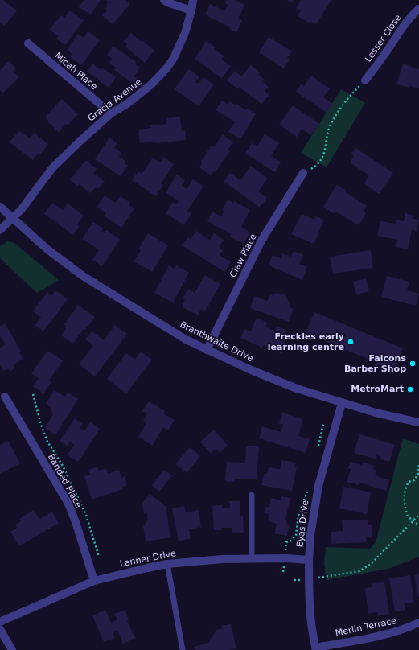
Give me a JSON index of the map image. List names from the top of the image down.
{
  "streets": {
    "street": [
      "Lesser Close",
      "Micah Place",
      "Gracia Avenue",
      "Claw Place",
      "Branthwaite Drive",
      "Banded Place",
      "Eyas Drive",
      "Lanner Drive",
      "Merlin Terrace"
    ]
  },
  "crossings": [
    ["Micah Place", "Gracia Avenue"],
    ["Gracia Avenue", "Branthwaite Drive"],
    ["Claw Place", "Branthwaite Drive"],
    ["Branthwaite Drive", "Eyas Drive"],
    ["Banded Place", "Lanner Drive"],
    ["Eyas Drive", "Lanner Drive"],
    ["Eyas Drive", "Merlin Terrace"]
  ],
  "places": ["Freckles early learning centre", "Falcons Barber Shop", "MetroMart"]
}
